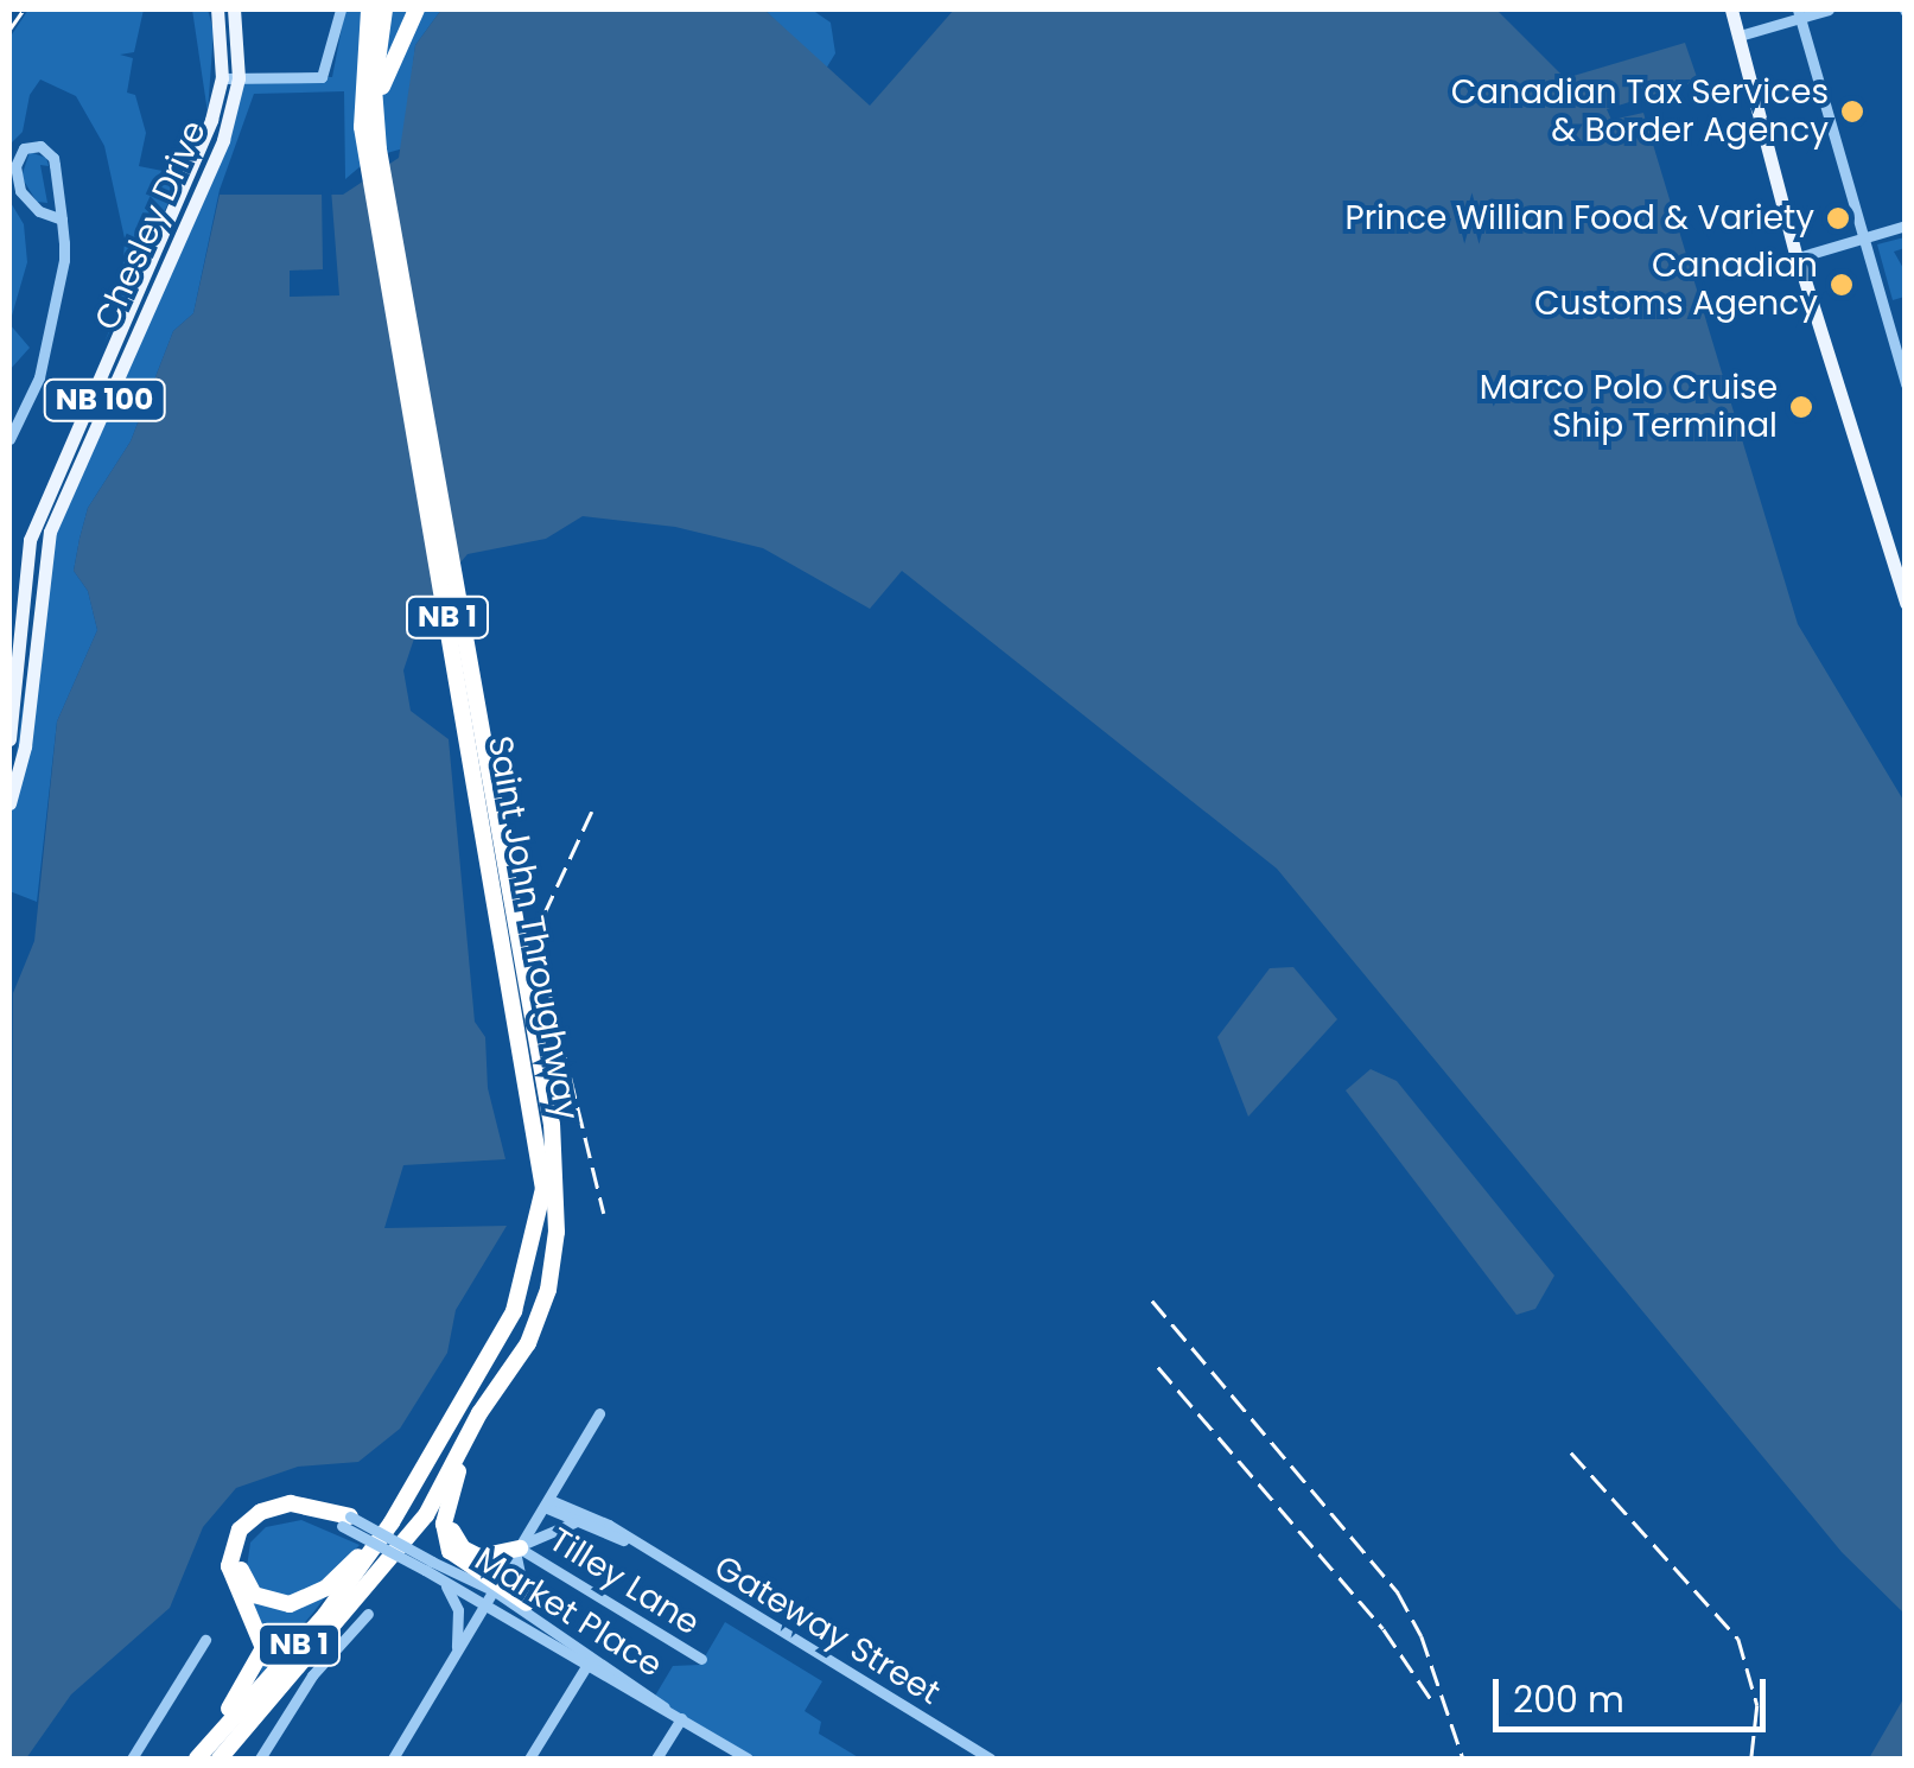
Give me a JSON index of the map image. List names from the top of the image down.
{
  "streets": {
    "highway": ["NB 1", "Saint John Throughway"],
    "main road": ["Chesley Drive", "NB 100"],
    "street": ["Tilley Lane", "Market Place", "Gateway Street"]
  },
  "places": [
    "Canadian Tax Services & Border Agency",
    "Prince Willian Food & Variety",
    "Canadian Customs Agency",
    "Marco Polo Cruise Ship Terminal"
  ],
  "scale_bar": "200 m"
}
